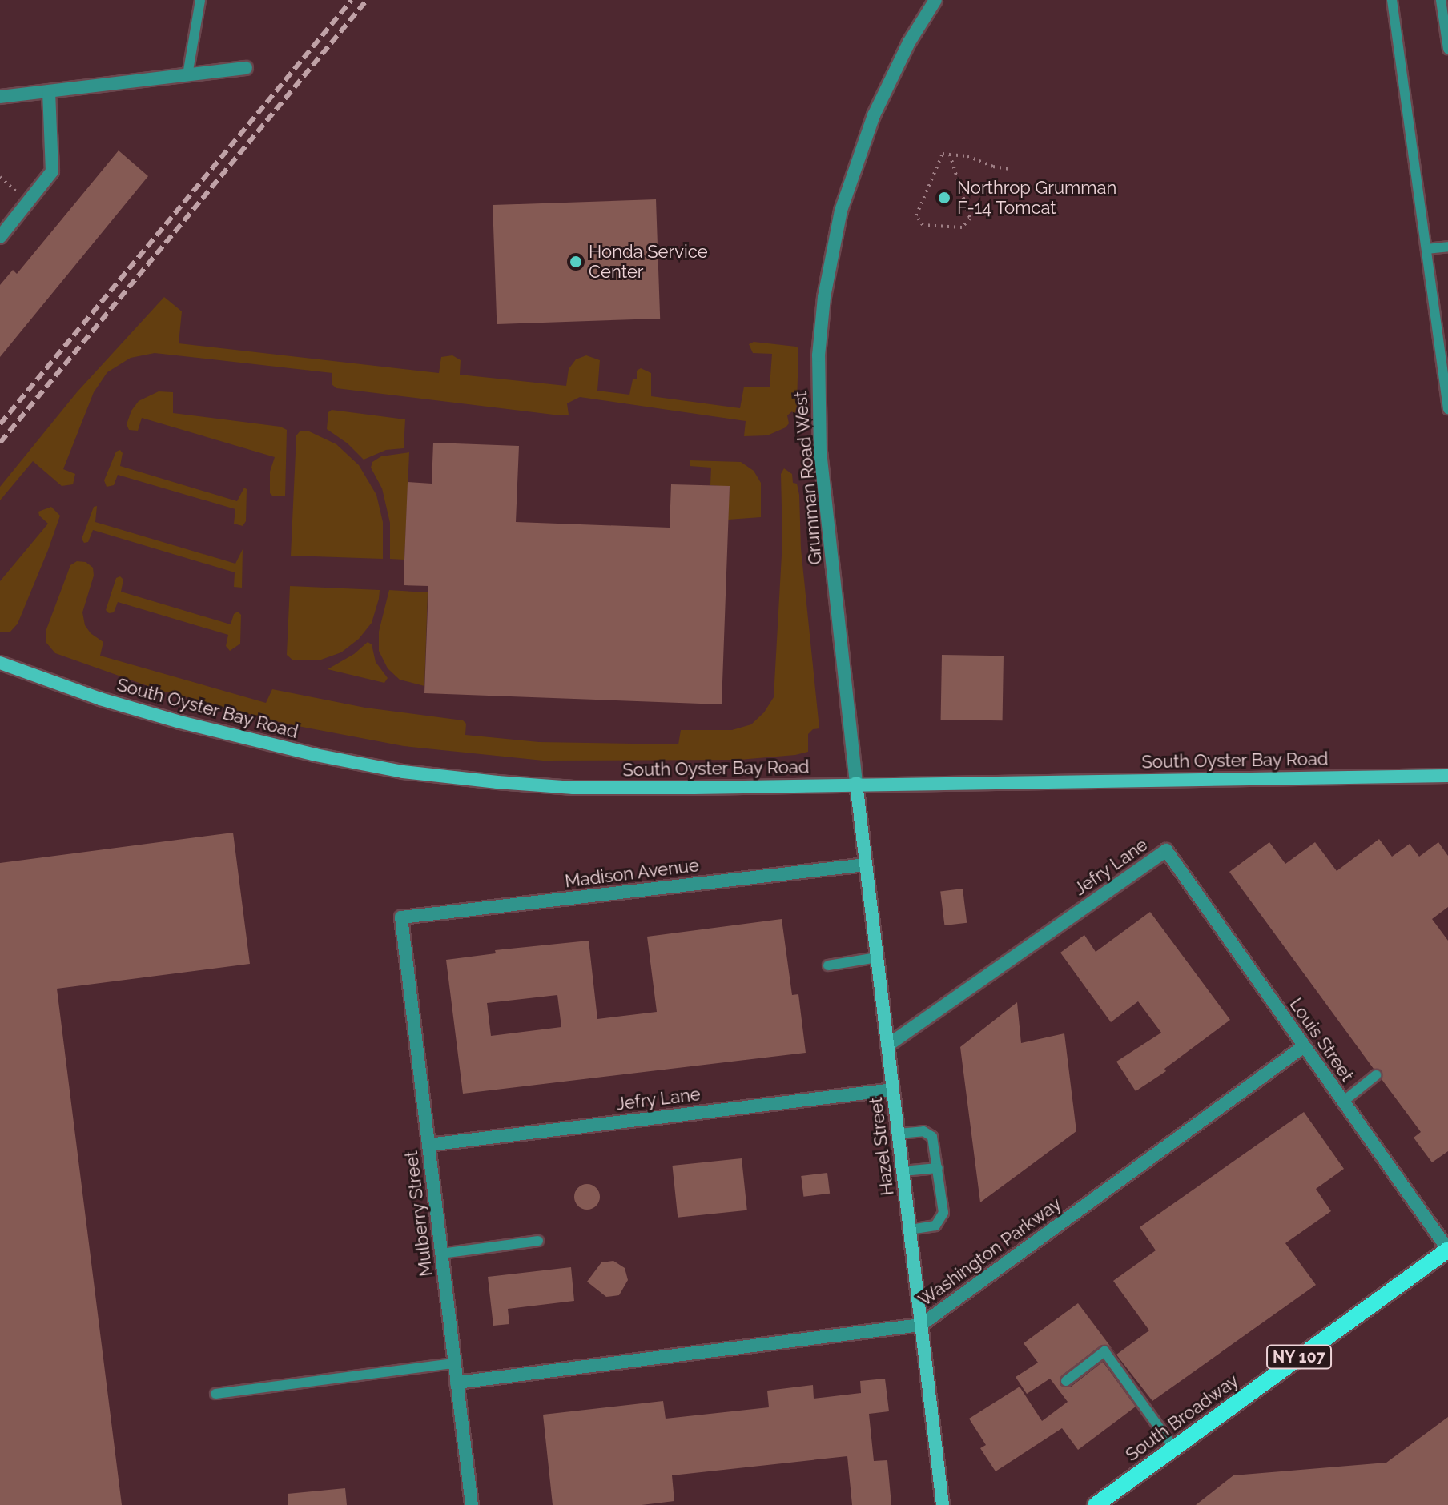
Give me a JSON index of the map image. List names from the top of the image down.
{
  "streets": {
    "main road": [
      "South Oyster Bay Road",
      "Hazel Street",
      "NY 107",
      "South Broadway"
    ],
    "street": [
      "Grumman Road West",
      "Jefry Lane",
      "Madison Avenue",
      "Louis Street",
      "Mulberry Street",
      "Washington Parkway"
    ]
  },
  "crossings": [
    ["Grumman Road West", "South Oyster Bay Road"],
    ["Grumman Road West", "Hazel Street"],
    ["South Oyster Bay Road", "Hazel Street"],
    ["Jefry Lane", "Louis Street"],
    ["Jefry Lane", "Hazel Street"],
    ["Jefry Lane", "Mulberry Street"],
    ["Madison Avenue", "Hazel Street"],
    ["Madison Avenue", "Mulberry Street"],
    ["Louis Street", "Washington Parkway"],
    ["Louis Street", "South Broadway"],
    ["Hazel Street", "Washington Parkway"],
    ["Mulberry Street", "Washington Parkway"]
  ],
  "places": ["Northrop Grumman F-14 Tomcat", "Honda Service Center"]
}
